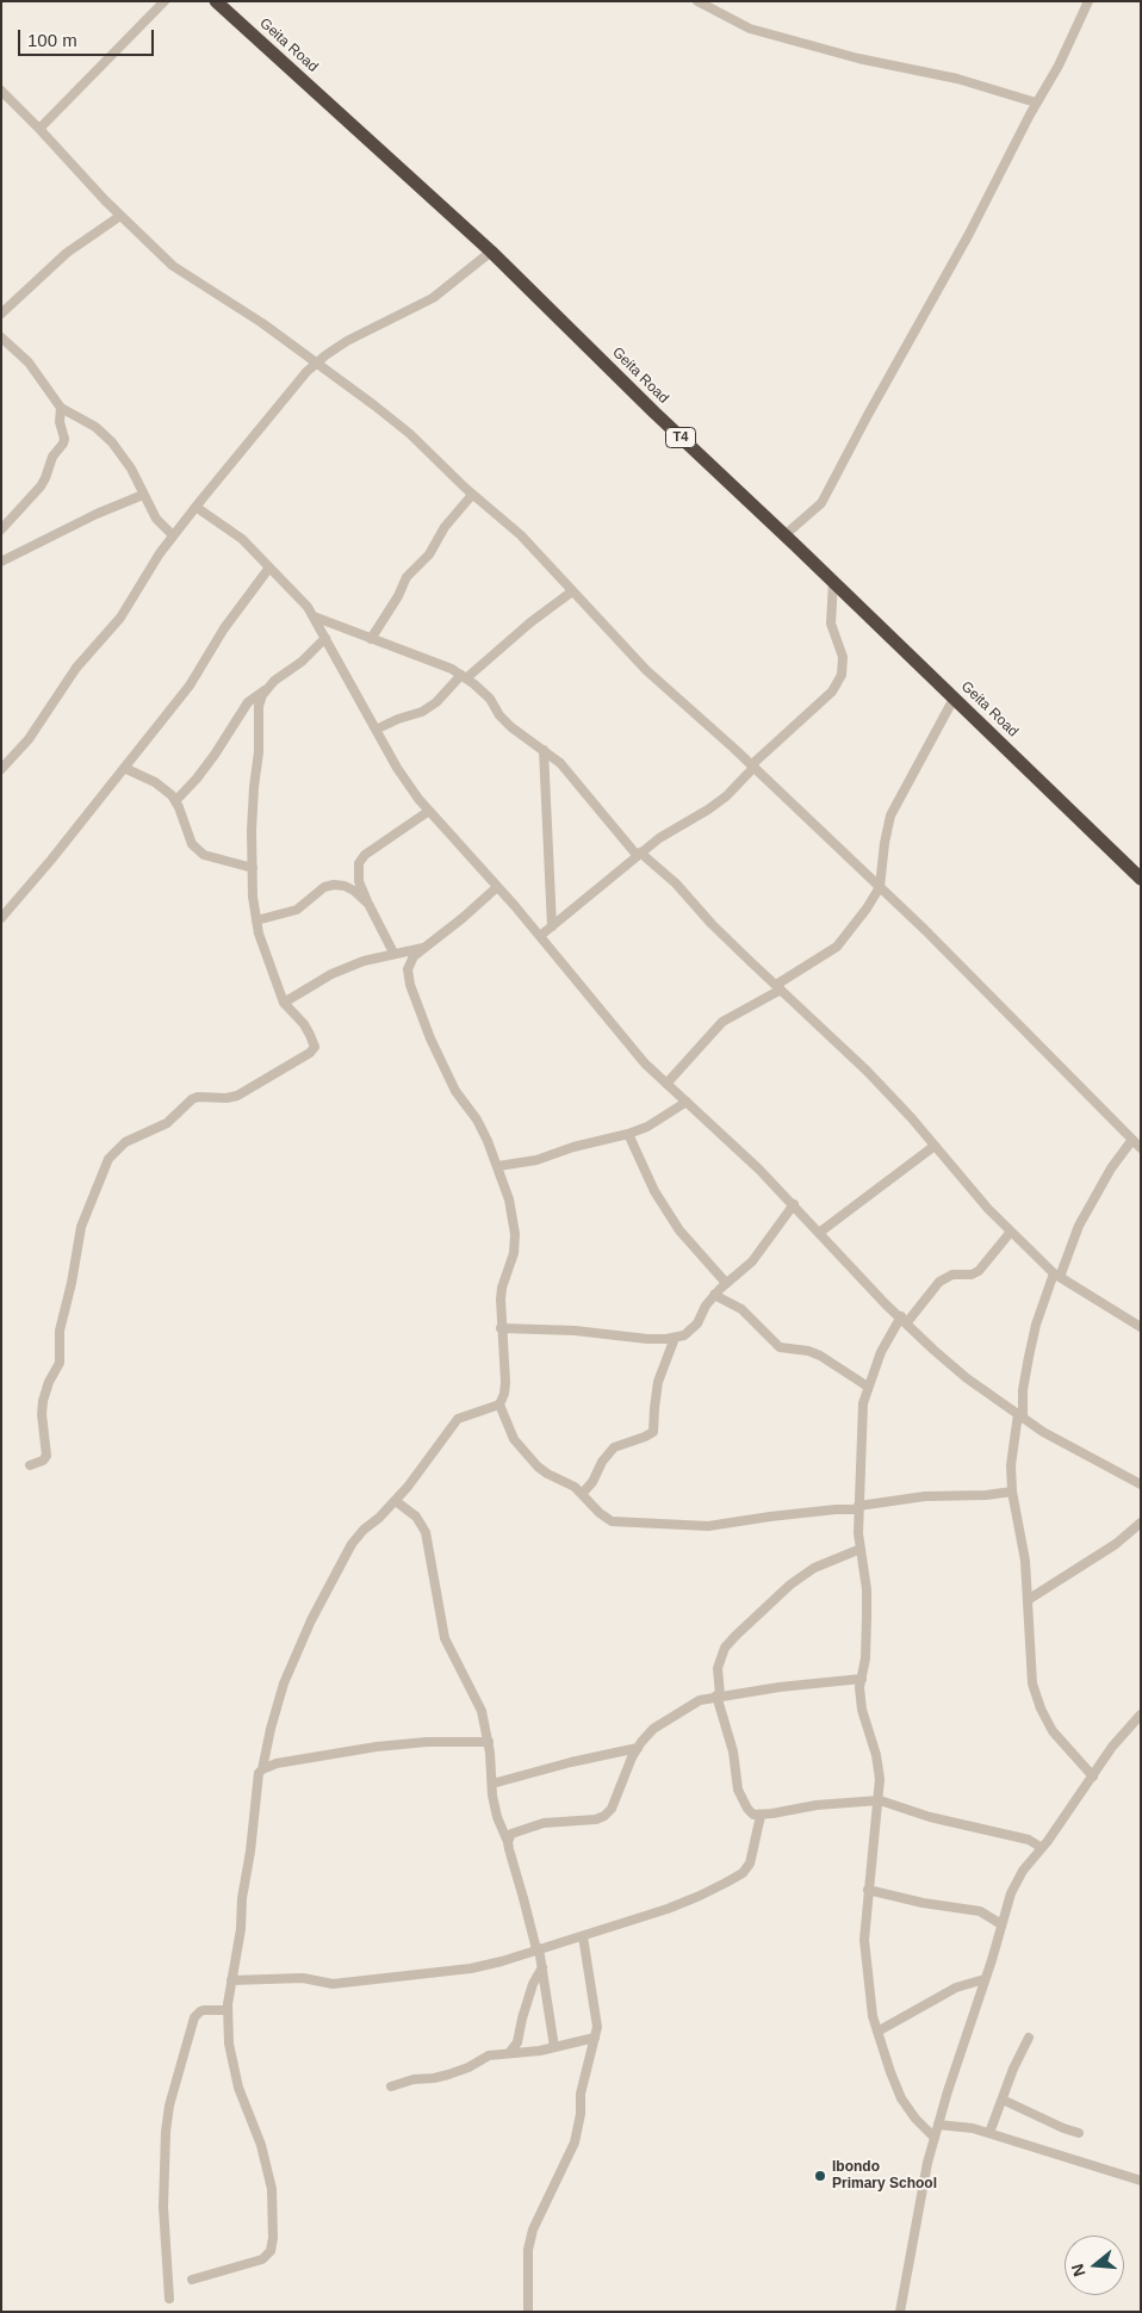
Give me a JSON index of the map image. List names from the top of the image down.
{
  "streets": {
    "highway": ["Geita Road", "T4"]
  },
  "places": ["Ibondo Primary School"],
  "scale_bar": "100 m",
  "north": "left"
}
